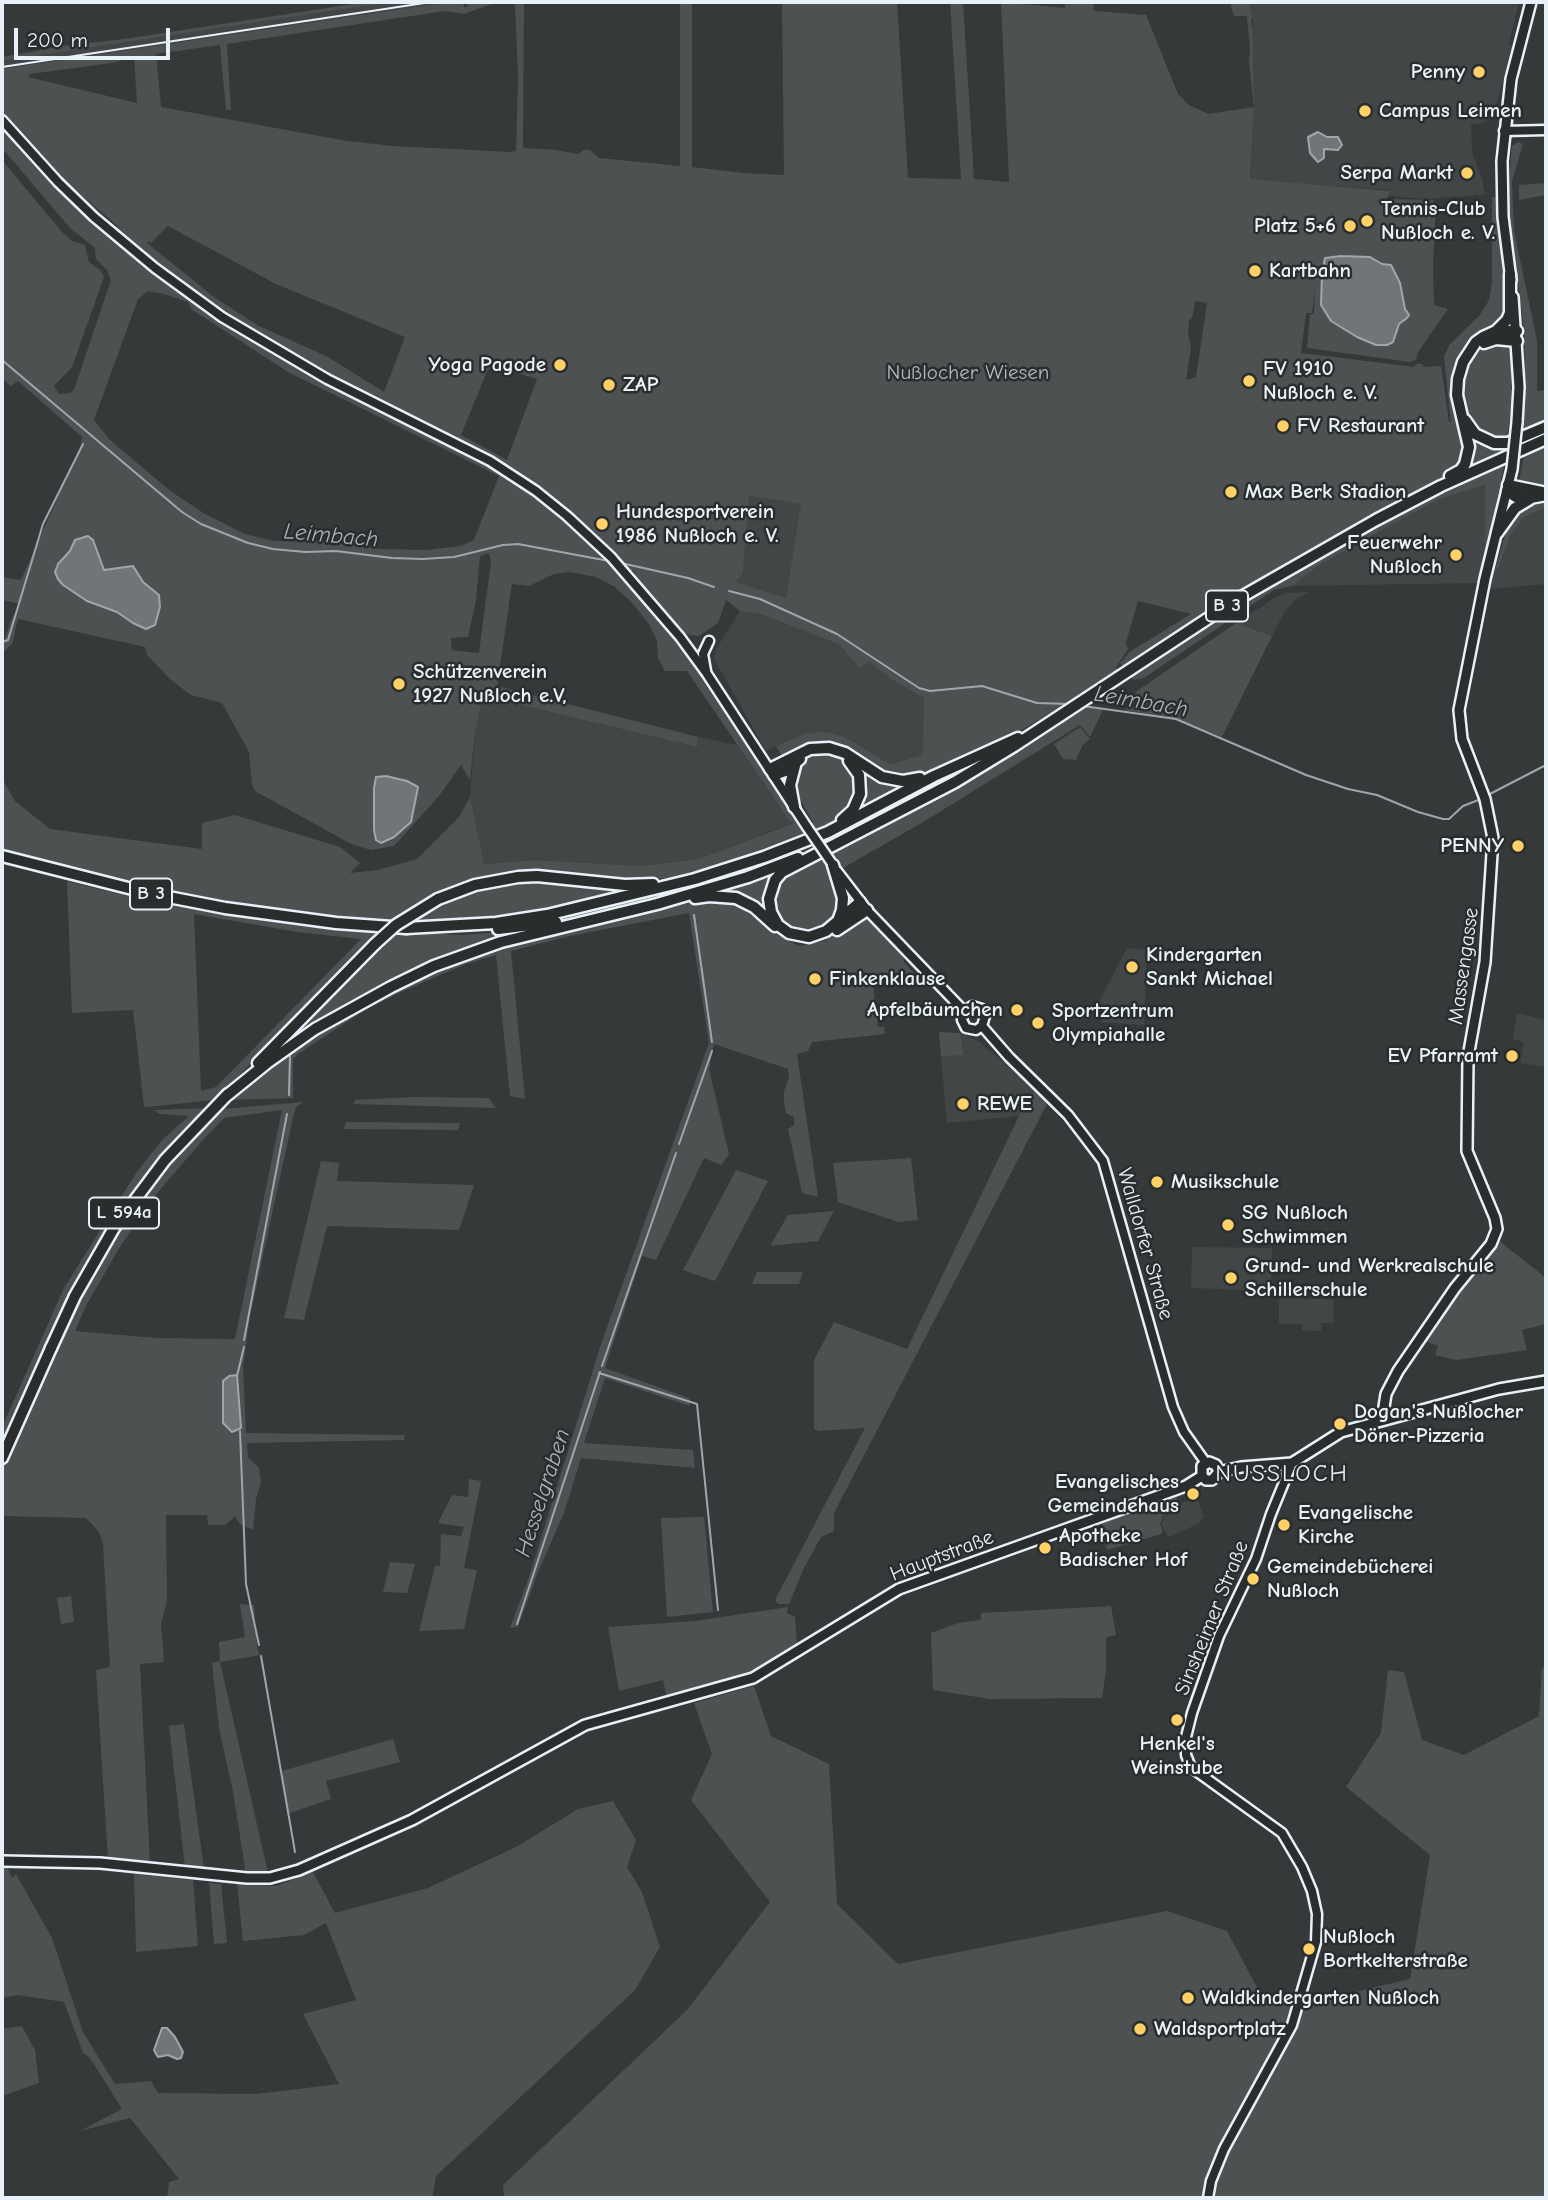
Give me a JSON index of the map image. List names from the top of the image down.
{
  "streets": {
    "main road": [
      "B 3",
      "Massengasse",
      "L 594a",
      "Hauptstraße"
    ],
    "street": ["Walldorfer Straße", "Sinsheimer Straße"]
  },
  "crossings": [
    ["B 3", "L 594a"],
    ["Massengasse", "Hauptstraße"],
    ["Walldorfer Straße", "Hauptstraße"],
    ["Hauptstraße", "Sinsheimer Straße"]
  ],
  "districts": ["NUSSLOCH"],
  "water": ["Leimbach", "Hesselgraben"],
  "parks": ["Nußlocher Wiesen"],
  "places": [
    "Penny",
    "Campus Leimen",
    "Serpa Markt",
    "Tennis-Club Nußloch e. V.",
    "Platz 5+6",
    "Kartbahn",
    "Yoga Pagode",
    "FV 1910 Nußloch e. V.",
    "ZAP",
    "FV Restaurant",
    "Max Berk Stadion",
    "Hundesportverein 1986 Nußloch e. V.",
    "Feuerwehr Nußloch",
    "Schützenverein 1927 Nußloch e.V,",
    "PENNY",
    "Kindergarten Sankt Michael",
    "Finkenklause",
    "Apfelbäumchen",
    "Sportzentrum Olympiahalle",
    "EV Pfarramt",
    "REWE",
    "Musikschule",
    "SG Nußloch Schwimmen",
    "Grund- und Werkrealschule Schillerschule",
    "Dogan's Nußlocher Döner-Pizzeria",
    "Evangelisches Gemeindehaus",
    "Evangelische Kirche",
    "Apotheke Badischer Hof",
    "Gemeindebücherei Nußloch",
    "Henkel's Weinstube",
    "Nußloch Bortkelterstraße",
    "Waldkindergarten Nußloch",
    "Waldsportplatz"
  ],
  "scale_bar": "200 m"
}
